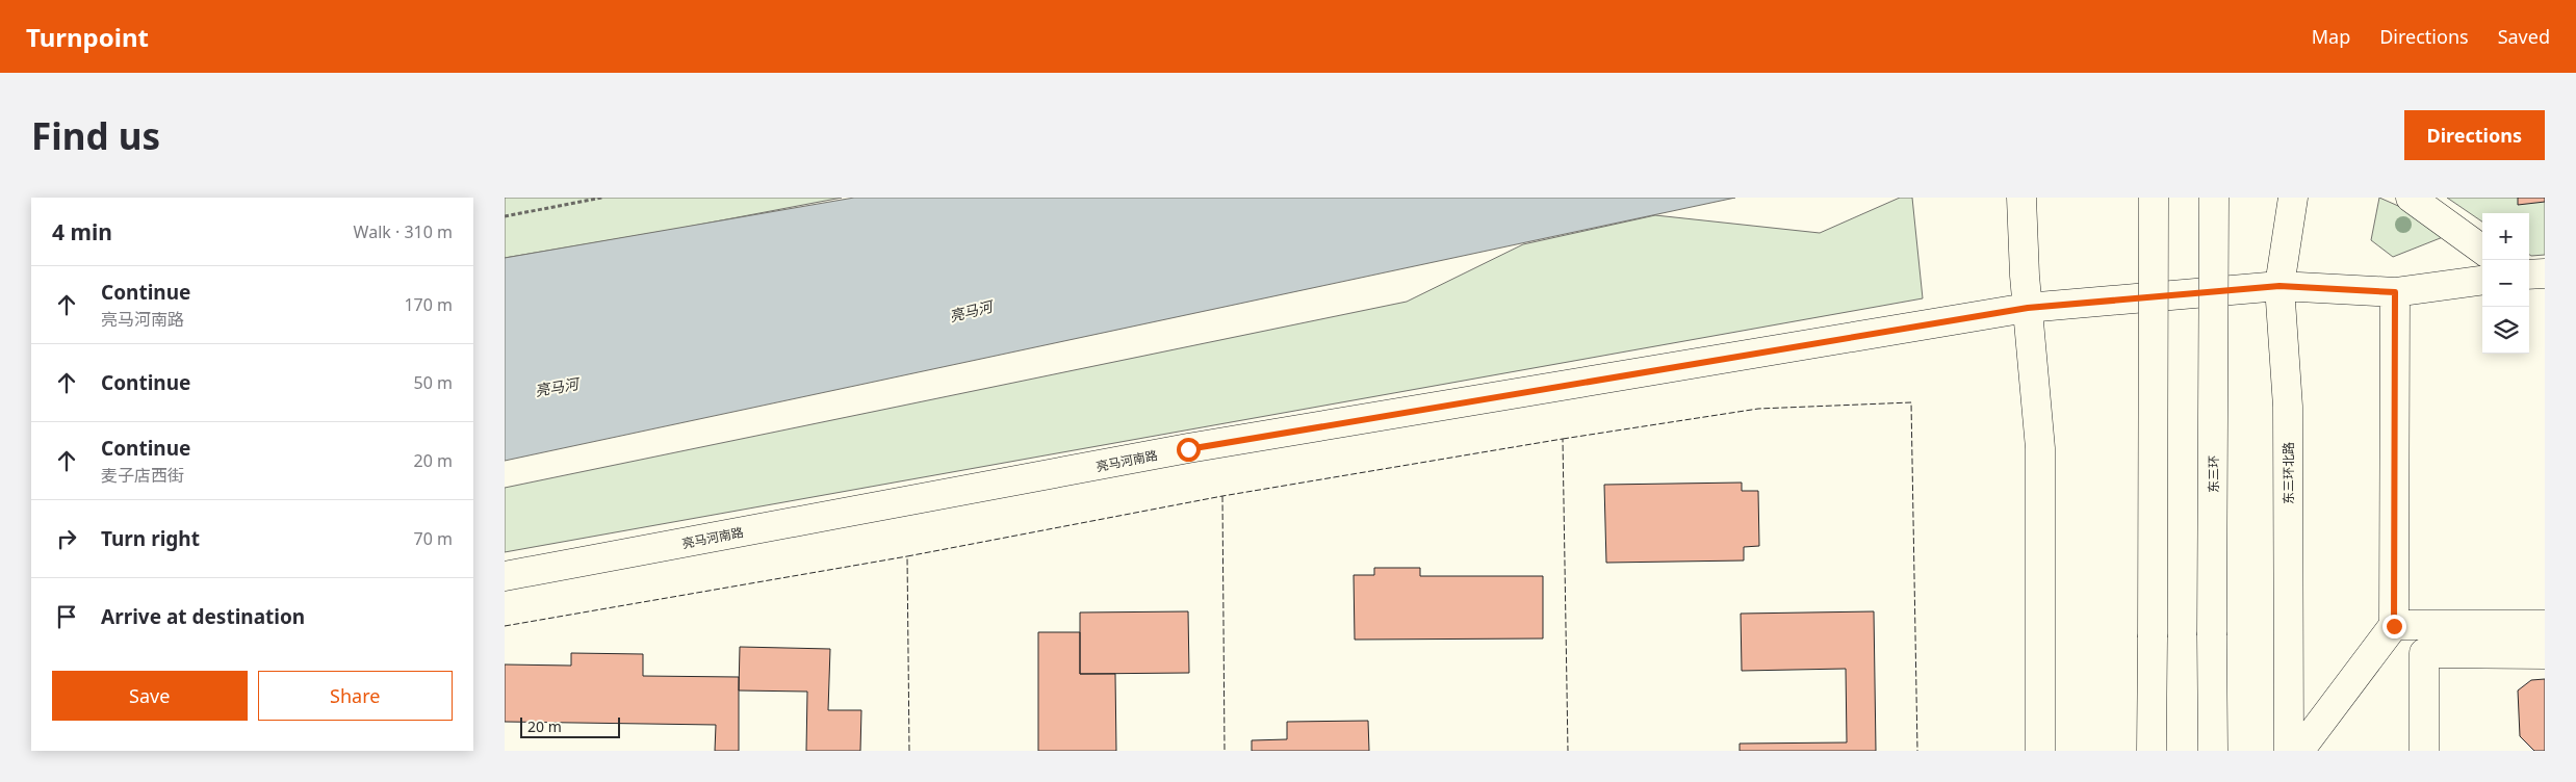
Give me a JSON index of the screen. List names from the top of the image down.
{
  "streets": {
    "main road": ["亮马河南路", "东三环北路", "东三环"]
  },
  "crossings": [
    ["亮马河南路", "东三环北路"]
  ],
  "water": ["亮马河"],
  "scale_bar": "20 m",
  "page": {
    "header": "Turnpoint",
    "nav": ["Map", "Directions", "Saved"],
    "buttons": [
      "Directions",
      ["Save", "Share"]
    ],
    "title": "Find us",
    "heading": ["4 min", "Walk · 310 m"],
    "map_buttons": ["+", "−"],
    "list": [
      ["Continue", "亮马河南路", "170 m"],
      ["Continue", "50 m"],
      ["Continue", "麦子店西街", "20 m"],
      ["Turn right", "70 m"],
      "Arrive at destination"
    ],
    "scale": "20 m"
  }
}
